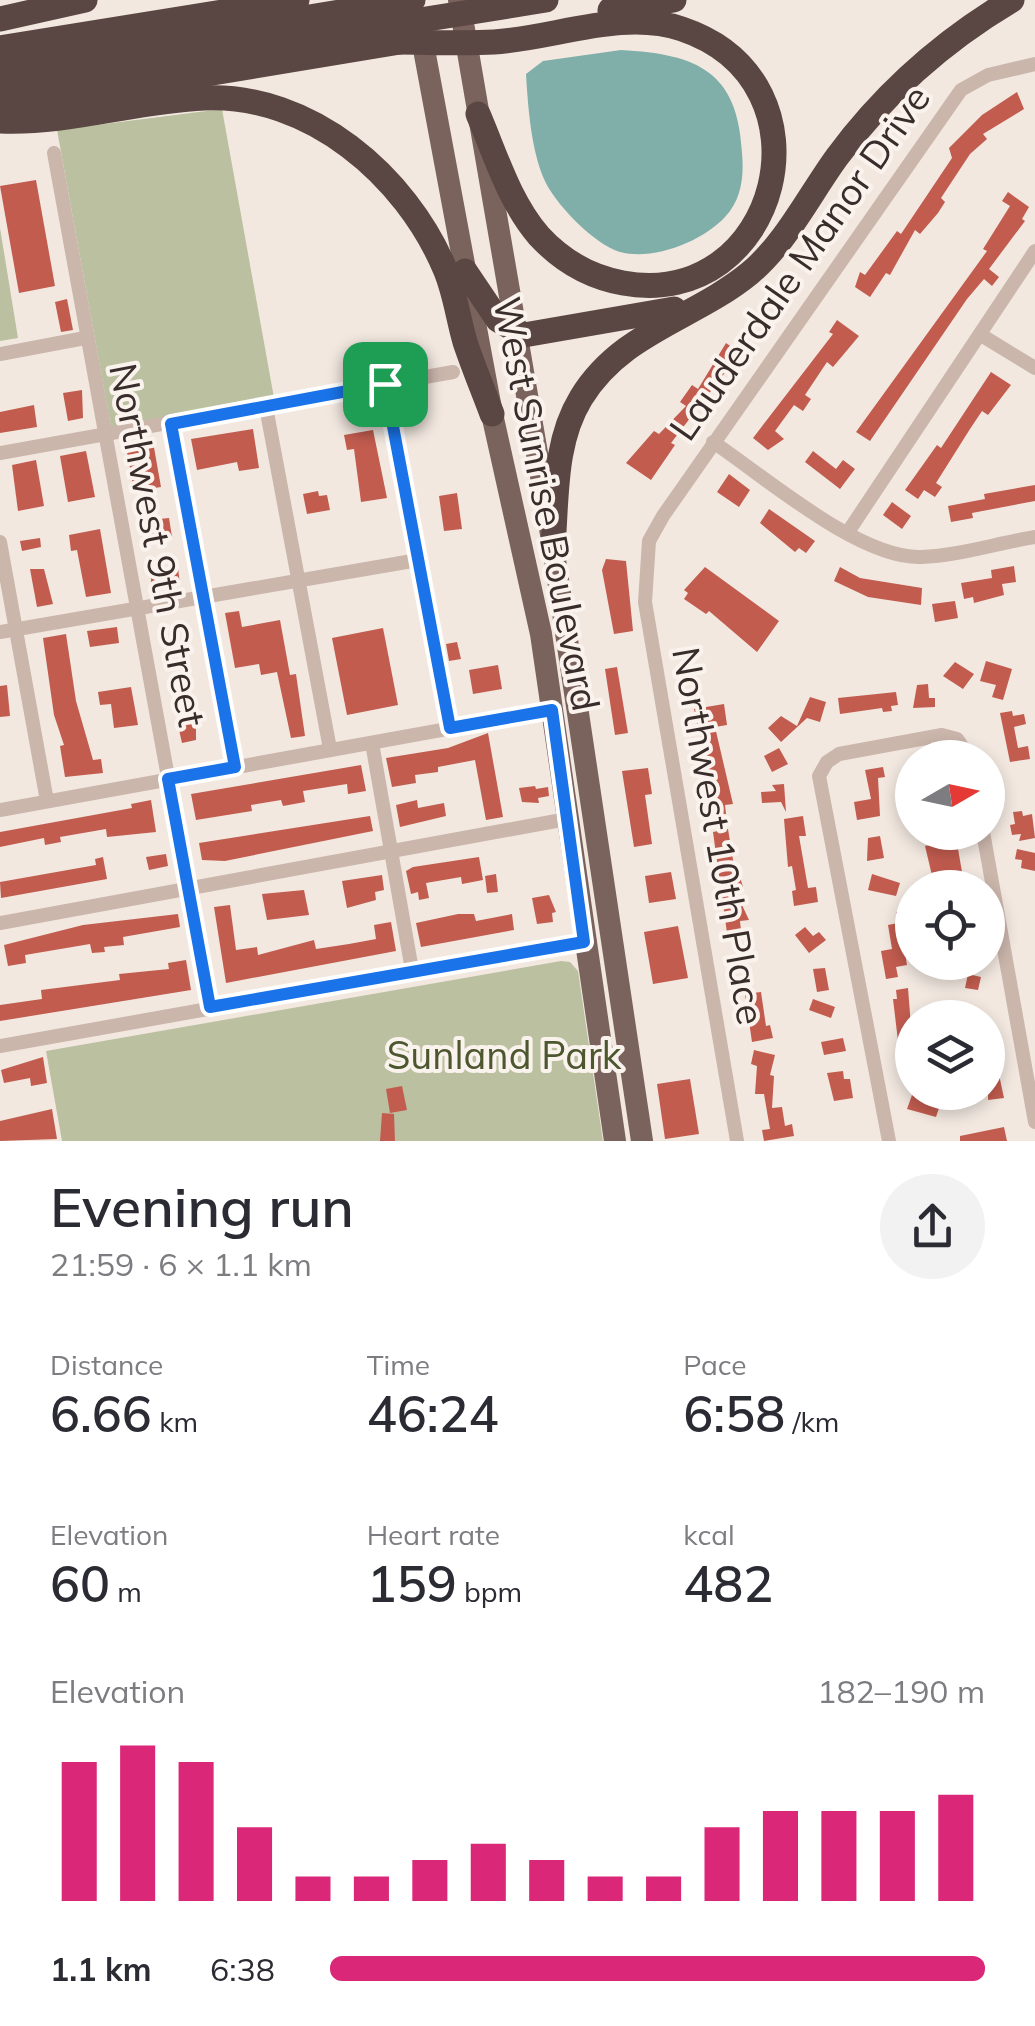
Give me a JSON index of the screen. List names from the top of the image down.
{
  "streets": {
    "main road": ["West Sunrise Boulevard"],
    "street": ["Lauderdale Manor Drive", "Northwest 9th Street", "Northwest 10th Place"]
  },
  "crossings": [
    ["Lauderdale Manor Drive", "Northwest 10th Place"]
  ],
  "parks": ["Sunland Park"],
  "north": "right",
  "page": {
    "heading": ["Evening run", "21:59 · 6 × 1.1 km"],
    "stats": [
      ["Distance", "6.66 km"],
      ["Time", "46:24"],
      ["Pace", "6:58 /km"],
      ["Elevation", "60 m"],
      ["Heart rate", "159 bpm"],
      ["kcal", "482"]
    ],
    "chart": ["Elevation", "182–190 m"],
    "list": [
      {
        "name": "1.1 km",
        "note": "6:38"
      }
    ]
  }
}
